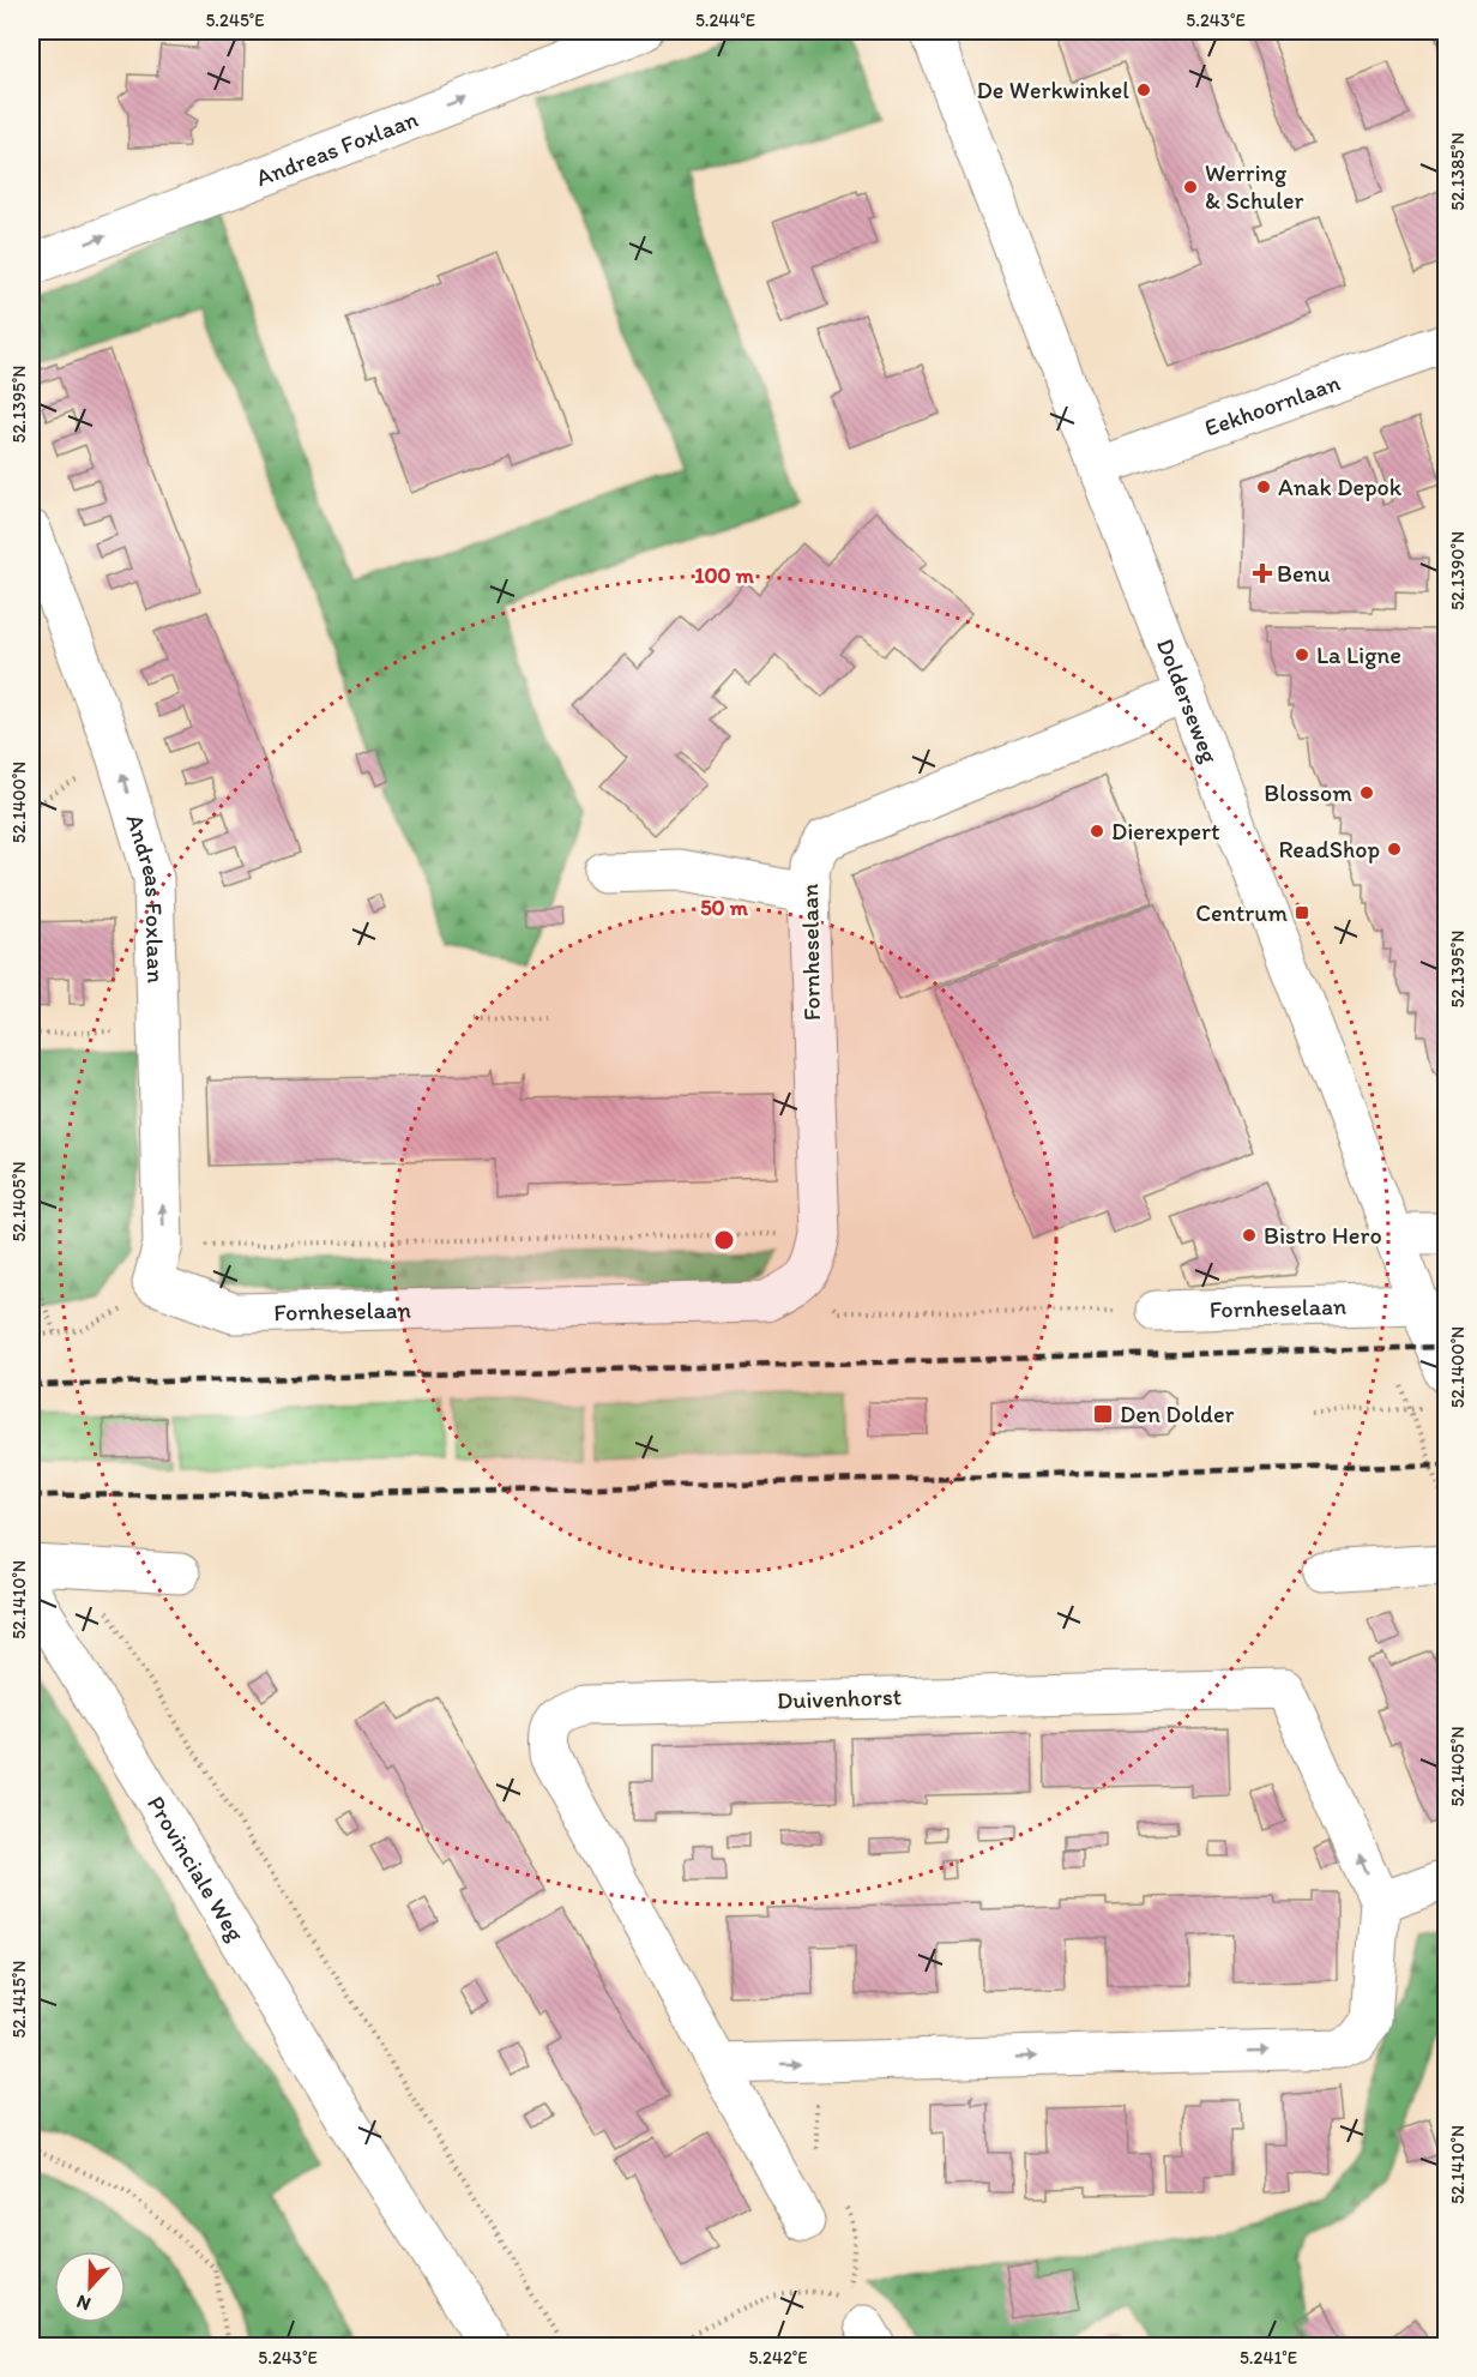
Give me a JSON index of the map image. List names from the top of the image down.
{
  "streets": {
    "street": [
      "Andreas Foxlaan",
      "Eekhoornlaan",
      "Dolderseweg",
      "Fornheselaan",
      "Duivenhorst",
      "Provinciale Weg"
    ]
  },
  "crossings": [
    ["Andreas Foxlaan", "Fornheselaan"],
    ["Eekhoornlaan", "Dolderseweg"],
    ["Dolderseweg", "Fornheselaan"]
  ],
  "places": {
    "other": [
      "De Werkwinkel",
      "Werring & Schuler",
      "Anak Depok",
      "La Ligne",
      "Blossom",
      "Dierexpert",
      "ReadShop",
      "Bistro Hero"
    ],
    "health": ["Benu"],
    "transit": ["Centrum", "Den Dolder"]
  },
  "north": "bottom",
  "coordinates": [
    "5.245°E",
    "5.244°E",
    "5.243°E",
    "52.1385°N",
    "52.1395°N",
    "52.1390°N",
    "52.1400°N",
    "52.1405°N",
    "52.1410°N",
    "52.1415°N",
    "5.242°E",
    "5.241°E"
  ],
  "rings": ["100 m", "50 m"]
}
